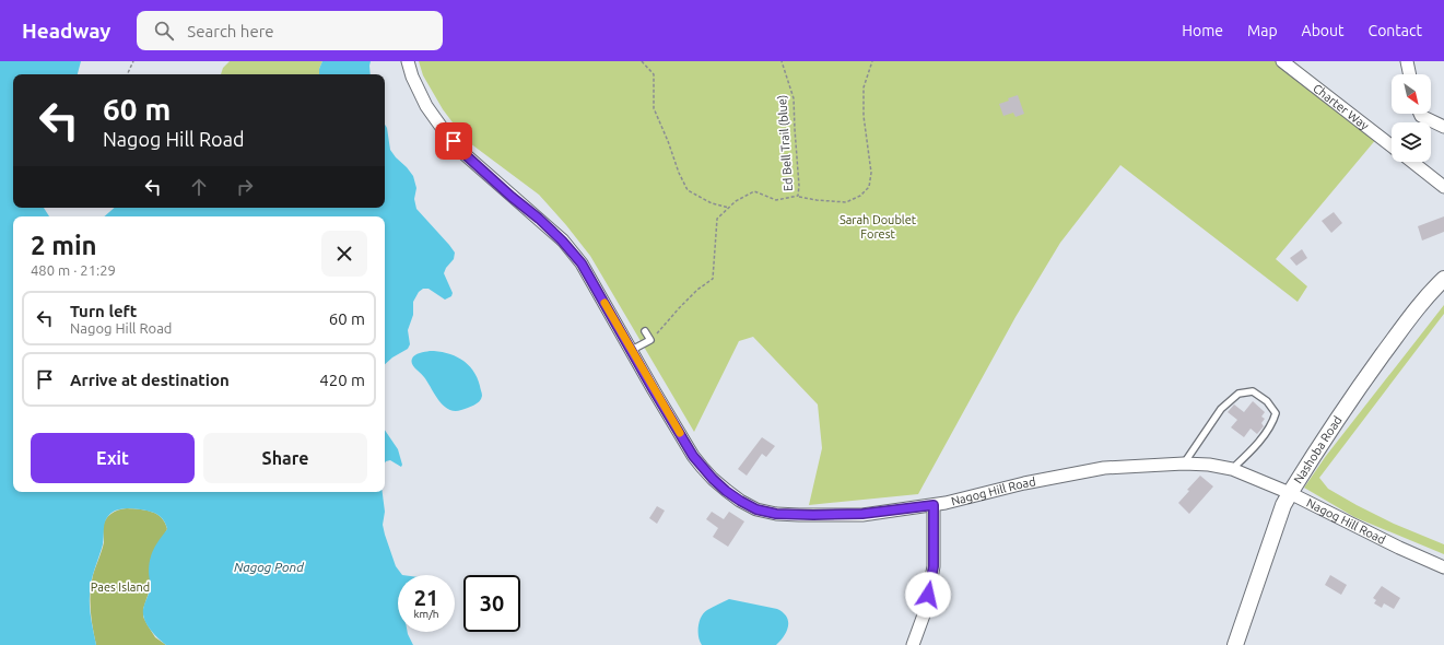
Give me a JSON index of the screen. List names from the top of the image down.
{
  "streets": {
    "street": ["Charter Way", "Nashoba Road", "Nagog Hill Road"],
    "path": ["Ed Bell Trail (blue)"]
  },
  "crossings": [
    ["Nashoba Road", "Nagog Hill Road"]
  ],
  "water": ["Nagog Pond"],
  "parks": ["Sarah Doublet Forest", "Paes Island"],
  "north": "bottom right",
  "page": {
    "header": "Headway",
    "search": "Search here",
    "nav": [
      "Home",
      "Map",
      "About",
      "Contact"
    ],
    "turn": ["60 m", "Nagog Hill Road"],
    "heading": ["2 min", "480 m · 21:29"],
    "list": [
      {
        "name": "Turn left",
        "note": "Nagog Hill Road",
        "value": "60 m"
      },
      {
        "name": "Arrive at destination",
        "value": "420 m"
      }
    ],
    "buttons": ["Exit", "Share"],
    "speed": "21 km/h",
    "limit": "30"
  }
}
